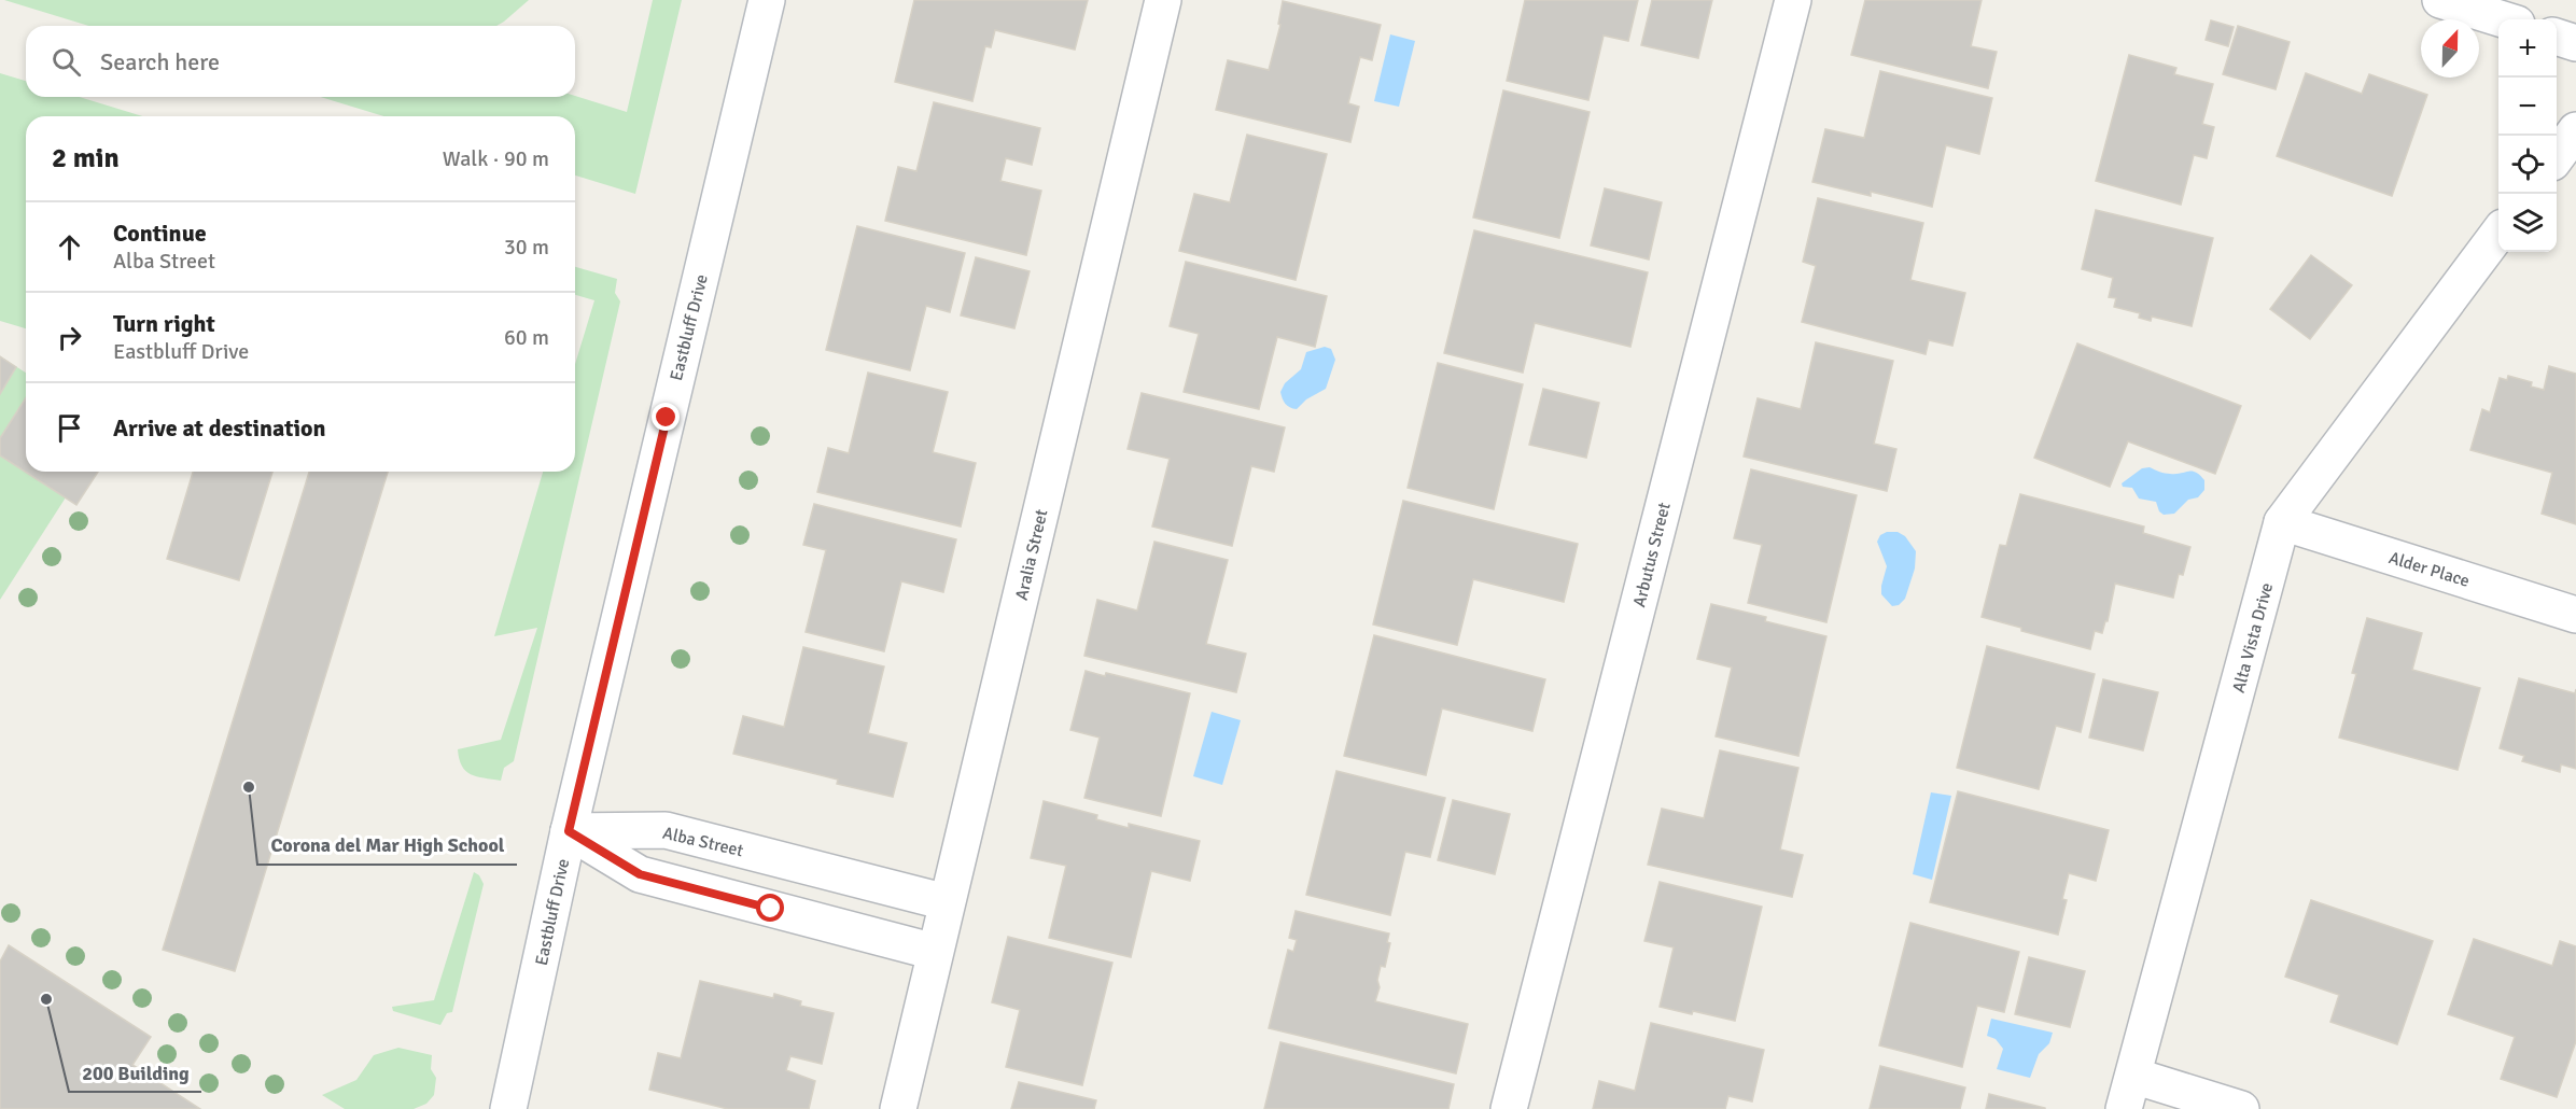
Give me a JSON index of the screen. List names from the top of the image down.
{
  "streets": {
    "street": [
      "Eastbluff Drive",
      "Aralia Street",
      "Arbutus Street",
      "Alder Place",
      "Alta Vista Drive",
      "Alba Street"
    ]
  },
  "crossings": [
    ["Eastbluff Drive", "Alba Street"],
    ["Aralia Street", "Alba Street"],
    ["Alder Place", "Alta Vista Drive"]
  ],
  "places": ["Corona del Mar High School", "200 Building"],
  "north": "top",
  "page": {
    "map_buttons": ["+", "−"],
    "search": "Search here",
    "heading": ["2 min", "Walk · 90 m"],
    "list": [
      ["Continue", "Alba Street", "30 m"],
      ["Turn right", "Eastbluff Drive", "60 m"],
      "Arrive at destination"
    ]
  }
}
